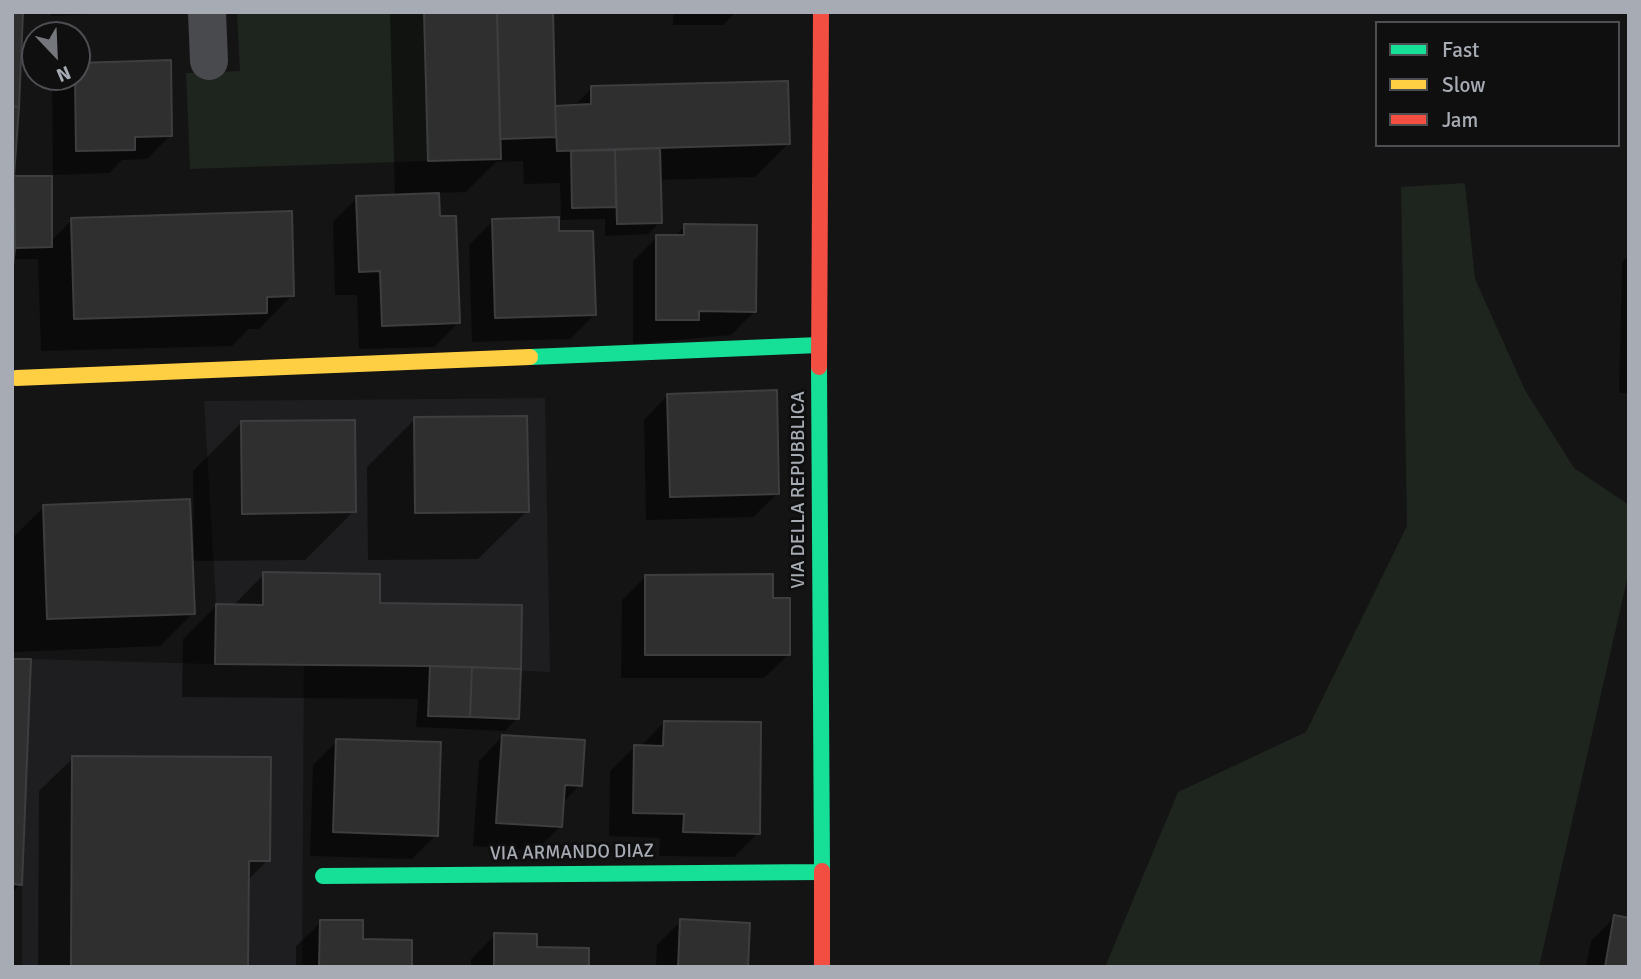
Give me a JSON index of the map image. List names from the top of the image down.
{
  "streets": {
    "street": ["VIA DELLA REPUBBLICA", "VIA ARMANDO DIAZ"]
  },
  "crossings": [
    ["VIA DELLA REPUBBLICA", "VIA ARMANDO DIAZ"]
  ],
  "legend": ["Fast", "Slow", "Jam"],
  "north": "bottom right"
}
